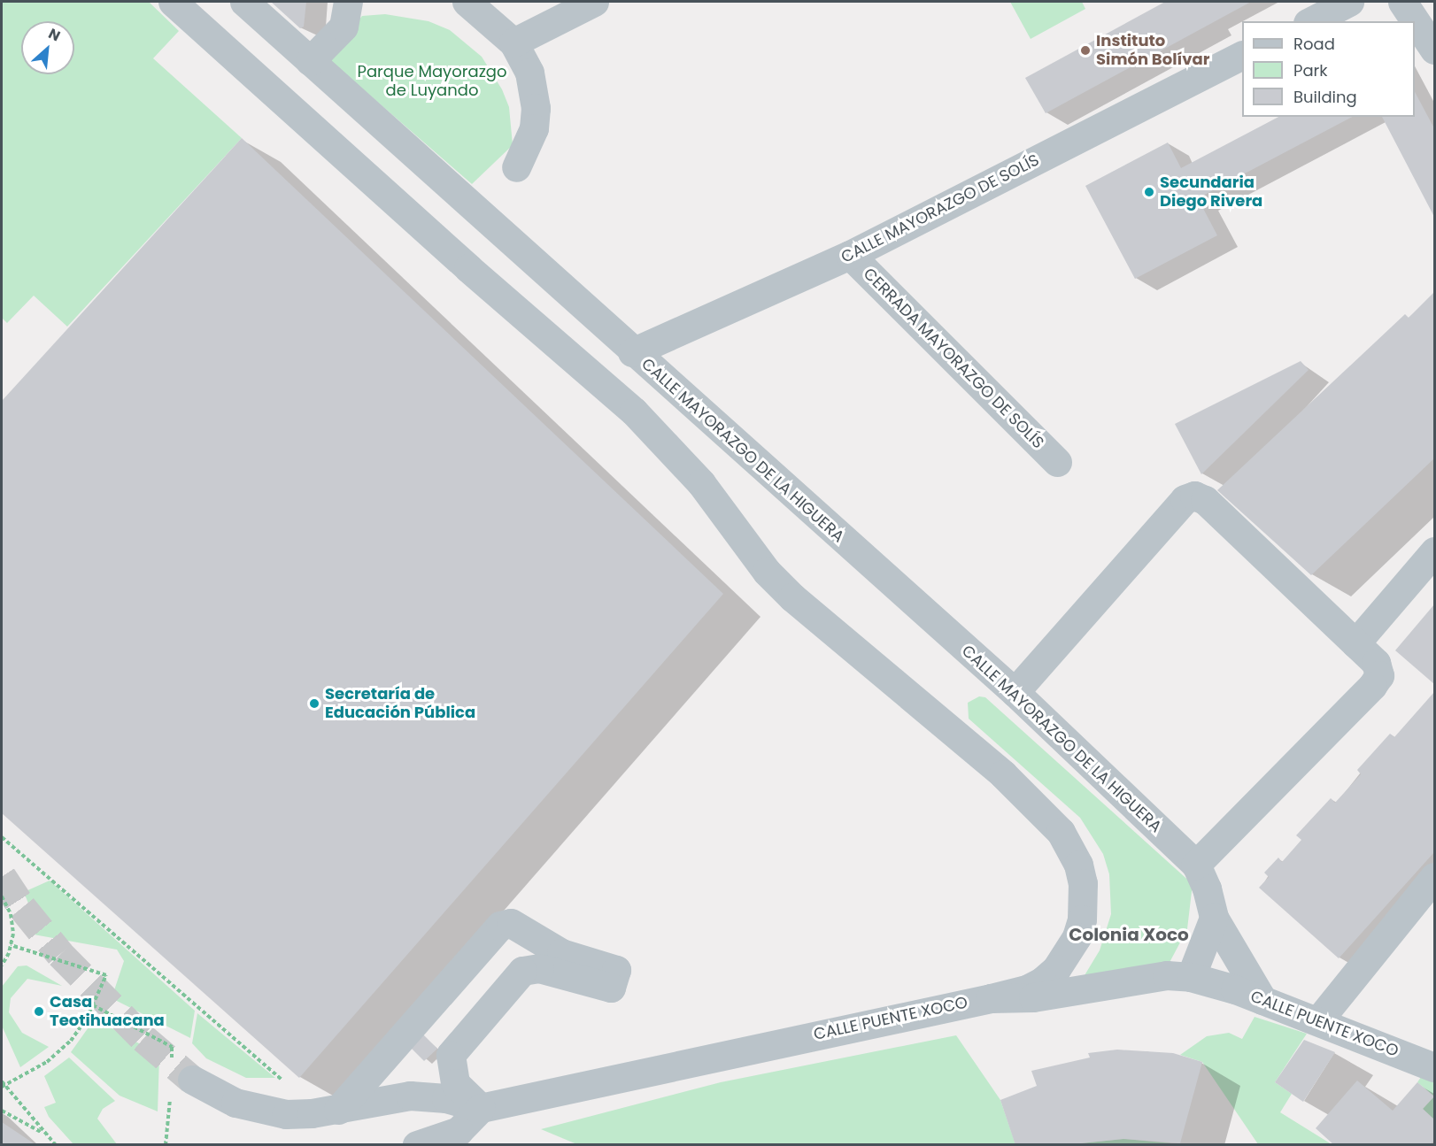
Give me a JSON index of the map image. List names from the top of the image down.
{
  "streets": {
    "street": [
      "CALLE MAYORAZGO DE SOLÍS",
      "CERRADA MAYORAZGO DE SOLÍS",
      "CALLE MAYORAZGO DE LA HIGUERA",
      "CALLE PUENTE XOCO"
    ]
  },
  "crossings": [
    ["CALLE MAYORAZGO DE SOLÍS", "CERRADA MAYORAZGO DE SOLÍS"],
    ["CALLE MAYORAZGO DE SOLÍS", "CALLE MAYORAZGO DE LA HIGUERA"],
    ["CALLE MAYORAZGO DE LA HIGUERA", "CALLE PUENTE XOCO"]
  ],
  "districts": ["Colonia Xoco"],
  "parks": ["Parque Mayorazgo de Luyando"],
  "places": [
    "Instituto Simón Bolívar",
    "Secundaria Diego Rivera",
    "Secretaría de Educación Pública",
    "Casa Teotihuacana"
  ],
  "legend": ["Road", "Park", "Building"],
  "north": "top right"
}
